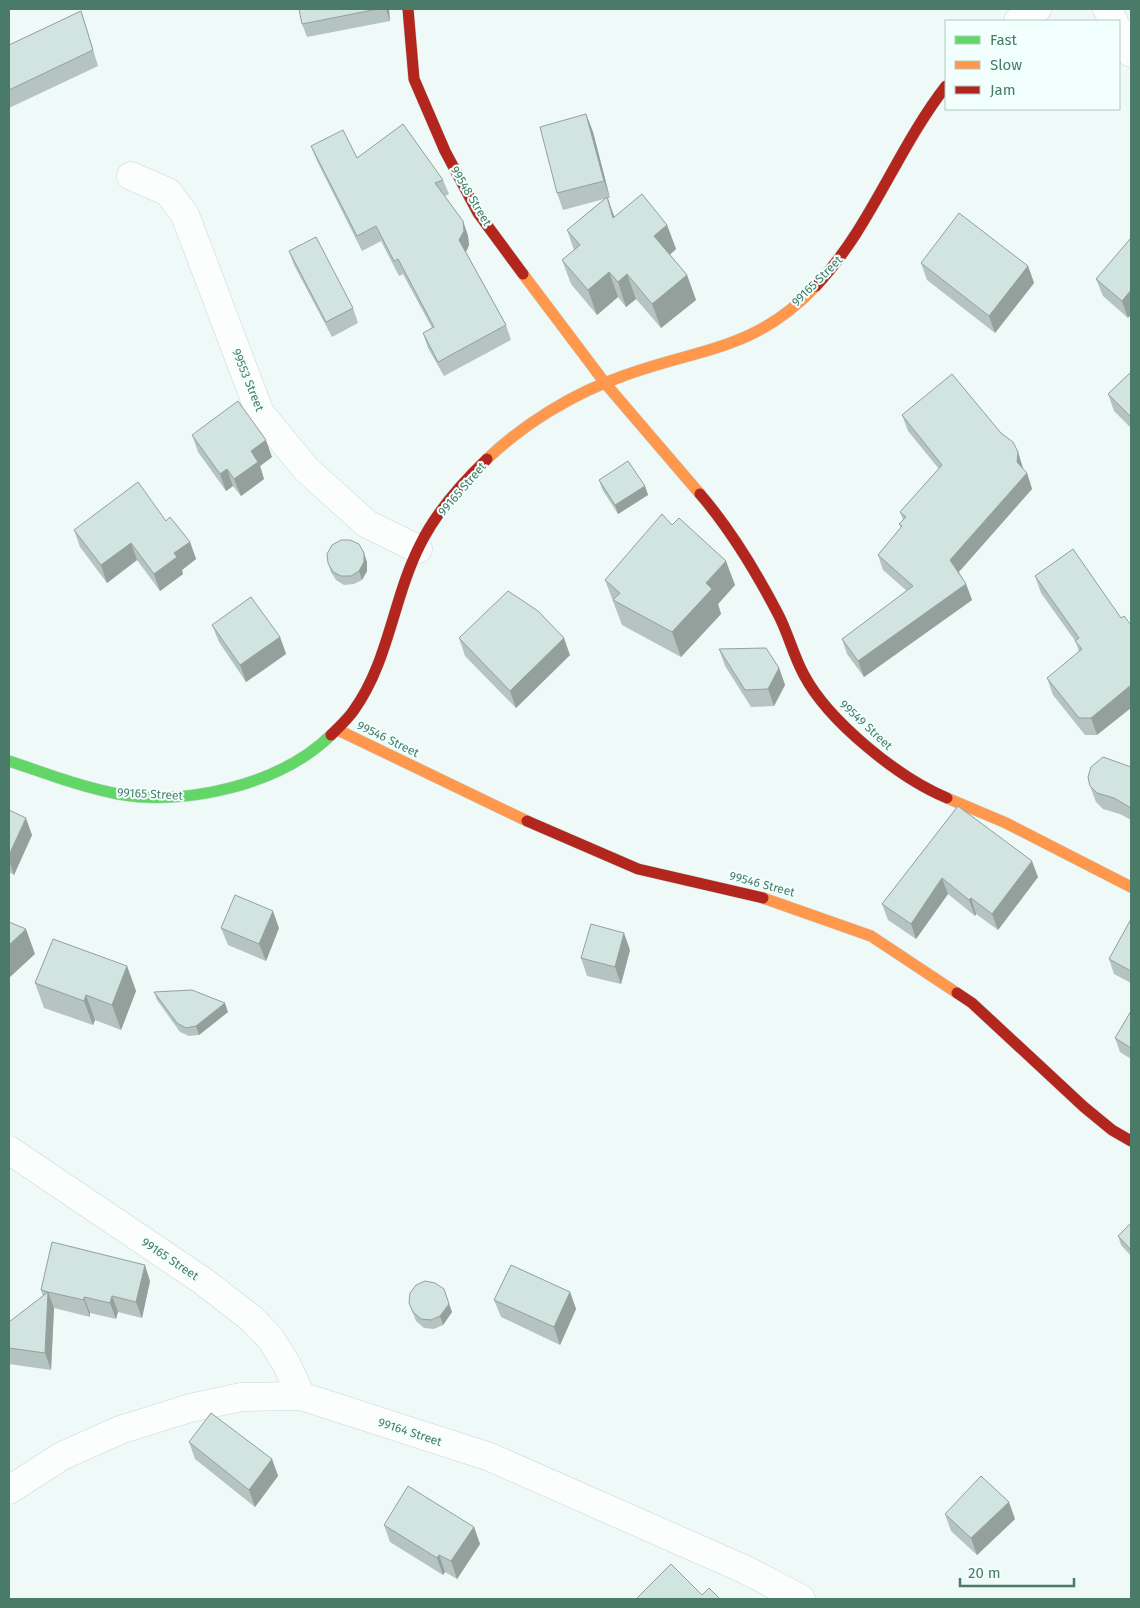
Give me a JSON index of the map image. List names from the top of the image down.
{
  "streets": {
    "street": [
      "99548 Street",
      "99165 Street",
      "99553 Street",
      "99549 Street",
      "99546 Street",
      "99164 Street"
    ]
  },
  "crossings": [
    ["99548 Street", "99165 Street"],
    ["99548 Street", "99549 Street"],
    ["99165 Street", "99553 Street"],
    ["99165 Street", "99549 Street"],
    ["99165 Street", "99546 Street"],
    ["99165 Street", "99164 Street"]
  ],
  "legend": ["Fast", "Slow", "Jam"],
  "scale_bar": "20 m"
}
